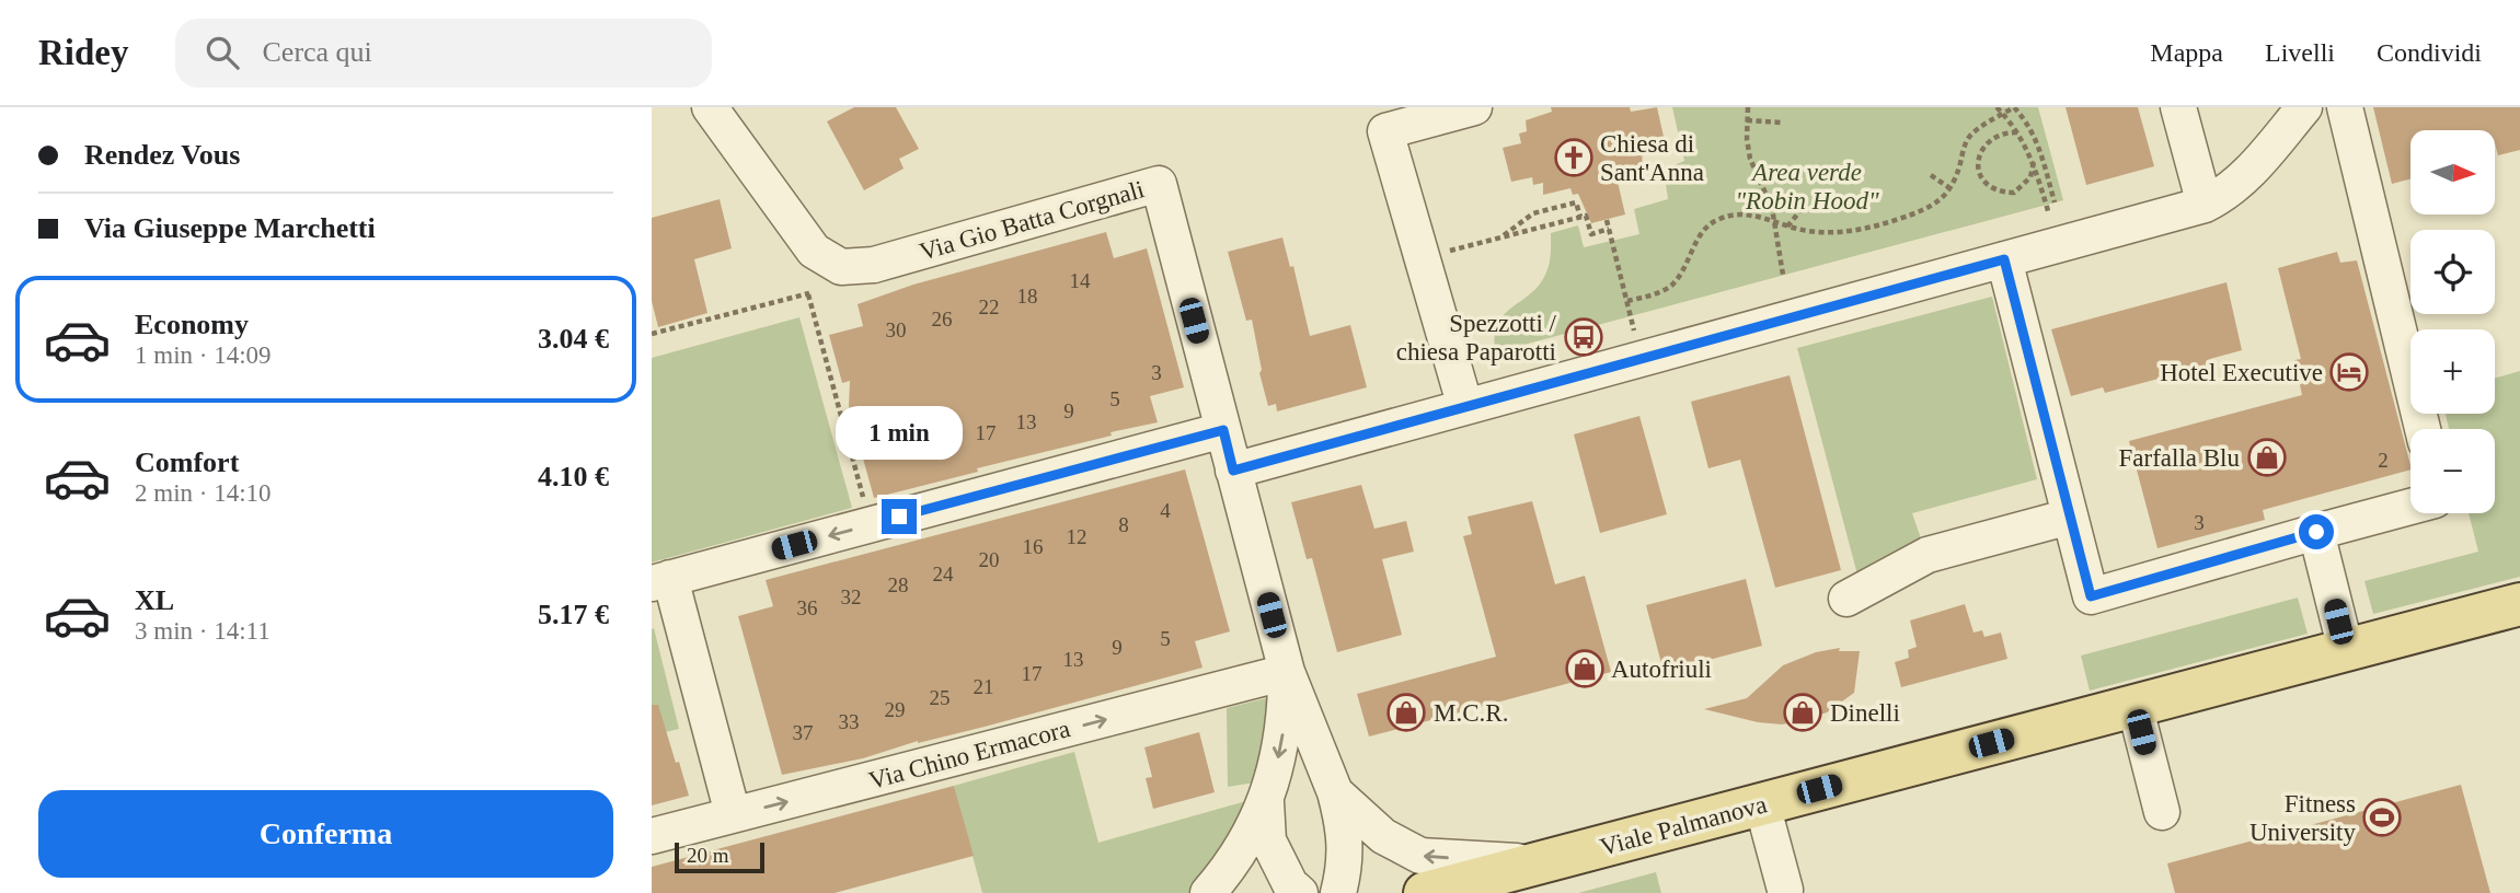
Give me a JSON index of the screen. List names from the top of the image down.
{
  "streets": {
    "main road": ["Viale Palmanova"],
    "street": ["Via Gio Batta Corgnali", "Via Chino Ermacora"]
  },
  "crossings": [
    ["Via Gio Batta Corgnali", "Via Chino Ermacora"],
    ["Via Gio Batta Corgnali", "Viale Palmanova"]
  ],
  "parks": ["Area verde \"Robin Hood\""],
  "places": {
    "church": ["Chiesa di Sant'Anna"],
    "bus stop": ["Spezzotti / chiesa Paparotti"],
    "hotel": ["Hotel Executive"],
    "shop": [
      "Farfalla Blu",
      "Autofriuli",
      "M.C.R.",
      "Dinelli"
    ],
    "sports": ["Fitness University"]
  },
  "house_numbers": [
    "14",
    "18",
    "22",
    "26",
    "30",
    "3",
    "5",
    "9",
    "13",
    "17",
    "2",
    "4",
    "3",
    "8",
    "12",
    "16",
    "20",
    "24",
    "28",
    "32",
    "36",
    "5",
    "9",
    "13",
    "17",
    "21",
    "25",
    "29",
    "33",
    "37"
  ],
  "scale_bar": "20 m",
  "north": "right",
  "page": {
    "header": "Ridey",
    "search": "Cerca qui",
    "nav": ["Mappa", "Livelli", "Condividi"],
    "banner": ["Rendez Vous", "Via Giuseppe Marchetti"],
    "map_buttons": ["+", "−"],
    "list": [
      {
        "name": "Economy",
        "note": "1 min · 14:09",
        "value": "3.04 €"
      },
      {
        "name": "Comfort",
        "note": "2 min · 14:10",
        "value": "4.10 €"
      },
      {
        "name": "XL",
        "note": "3 min · 14:11",
        "value": "5.17 €"
      }
    ],
    "bubble": "1 min",
    "buttons": "Conferma",
    "scale": "20 m"
  }
}
